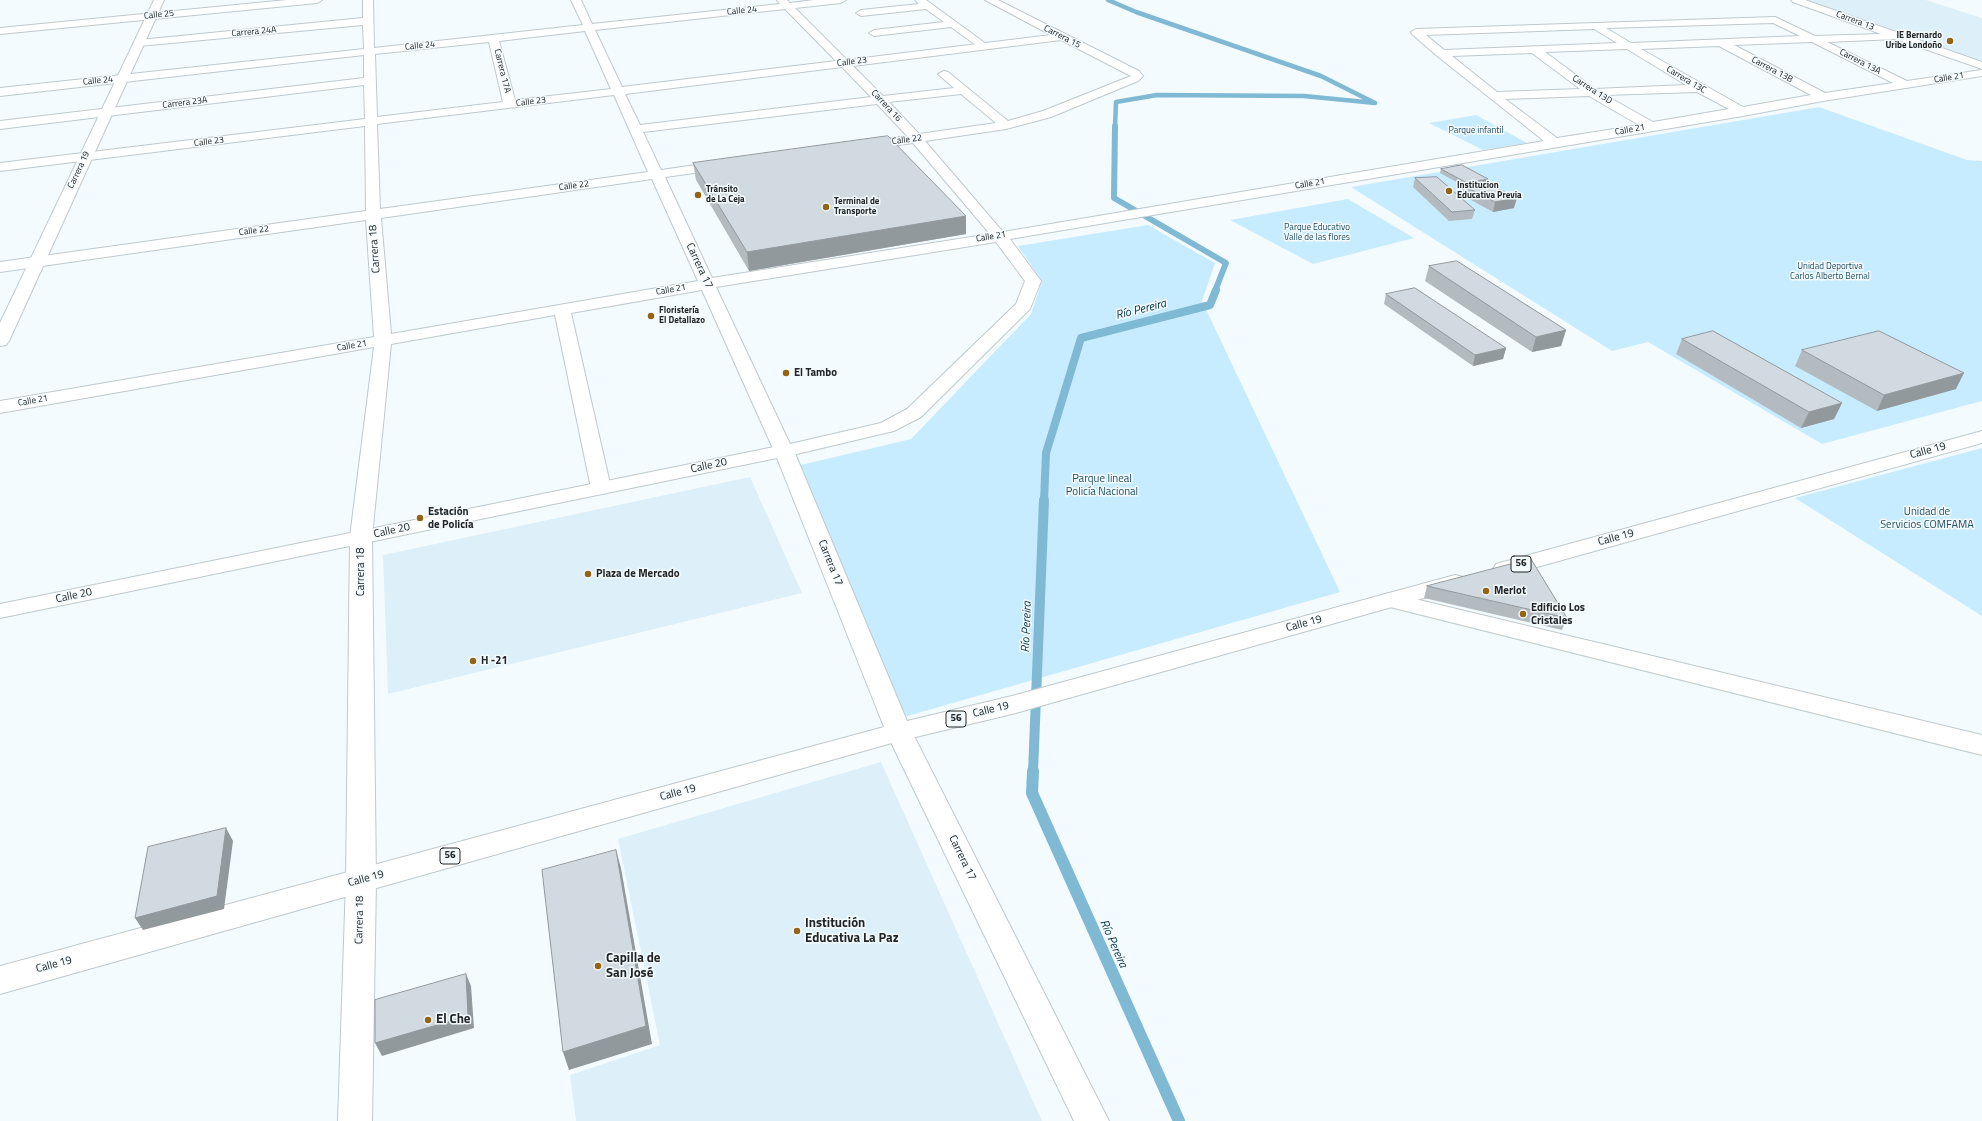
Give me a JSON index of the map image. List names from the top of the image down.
{
  "streets": {
    "street": [
      "Calle 24",
      "Calle 25",
      "Carrera 13",
      "Carrera 24A",
      "Carrera 15",
      "Calle 23",
      "Carrera 13A",
      "Carrera 13B",
      "Carrera 17A",
      "Calle 21",
      "Carrera 13C",
      "Carrera 13D",
      "Carrera 23A",
      "Carrera 16",
      "Calle 22",
      "Carrera 19",
      "Carrera 18",
      "Carrera 17",
      "Calle 19",
      "Calle 20",
      "56"
    ]
  },
  "crossings": [
    ["Calle 24", "Carrera 17A"],
    ["Calle 24", "Carrera 16"],
    ["Calle 24", "Carrera 19"],
    ["Calle 24", "Carrera 18"],
    ["Calle 24", "Carrera 17"],
    ["Calle 25", "Carrera 19"],
    ["Carrera 24A", "Carrera 19"],
    ["Carrera 24A", "Carrera 18"],
    ["Carrera 15", "Calle 23"],
    ["Carrera 15", "Calle 22"],
    ["Calle 23", "Carrera 17A"],
    ["Calle 23", "Carrera 16"],
    ["Calle 23", "Carrera 19"],
    ["Calle 23", "Carrera 18"],
    ["Calle 23", "Carrera 17"],
    ["Carrera 13A", "Calle 21"],
    ["Carrera 13B", "Calle 21"],
    ["Calle 21", "Carrera 13C"],
    ["Calle 21", "Carrera 13D"],
    ["Calle 21", "Carrera 16"],
    ["Calle 21", "Carrera 18"],
    ["Calle 21", "Carrera 17"],
    ["Calle 21", "Calle 20"],
    ["Carrera 23A", "Carrera 19"],
    ["Carrera 23A", "Carrera 18"],
    ["Carrera 16", "Calle 22"],
    ["Carrera 16", "Calle 20"],
    ["Calle 22", "Carrera 19"],
    ["Calle 22", "Carrera 18"],
    ["Calle 22", "Carrera 17"],
    ["Carrera 18", "Calle 19"],
    ["Carrera 18", "Calle 20"],
    ["Carrera 17", "Calle 19"],
    ["Carrera 17", "Calle 20"]
  ],
  "water": ["Río Pereira"],
  "parks": [
    "Parque infantil",
    "Parque Educativo Valle de las flores",
    "Unidad Deportiva Carlos Alberto Bernal",
    "Parque lineal Policía Nacional",
    "Unidad de Servicios COMFAMA"
  ],
  "places": [
    "IE Bernardo Uribe Londoño",
    "Institucion Educativa Previa",
    "Tránsito de La Ceja",
    "Terminal de Transporte",
    "Floristería El Detallazo",
    "El Tambo",
    "Estación de Policía",
    "Plaza de Mercado",
    "Merlot",
    "Edificio Los Cristales",
    "H -21",
    "Institución Educativa La Paz",
    "Capilla de San José",
    "El Che"
  ]
}
